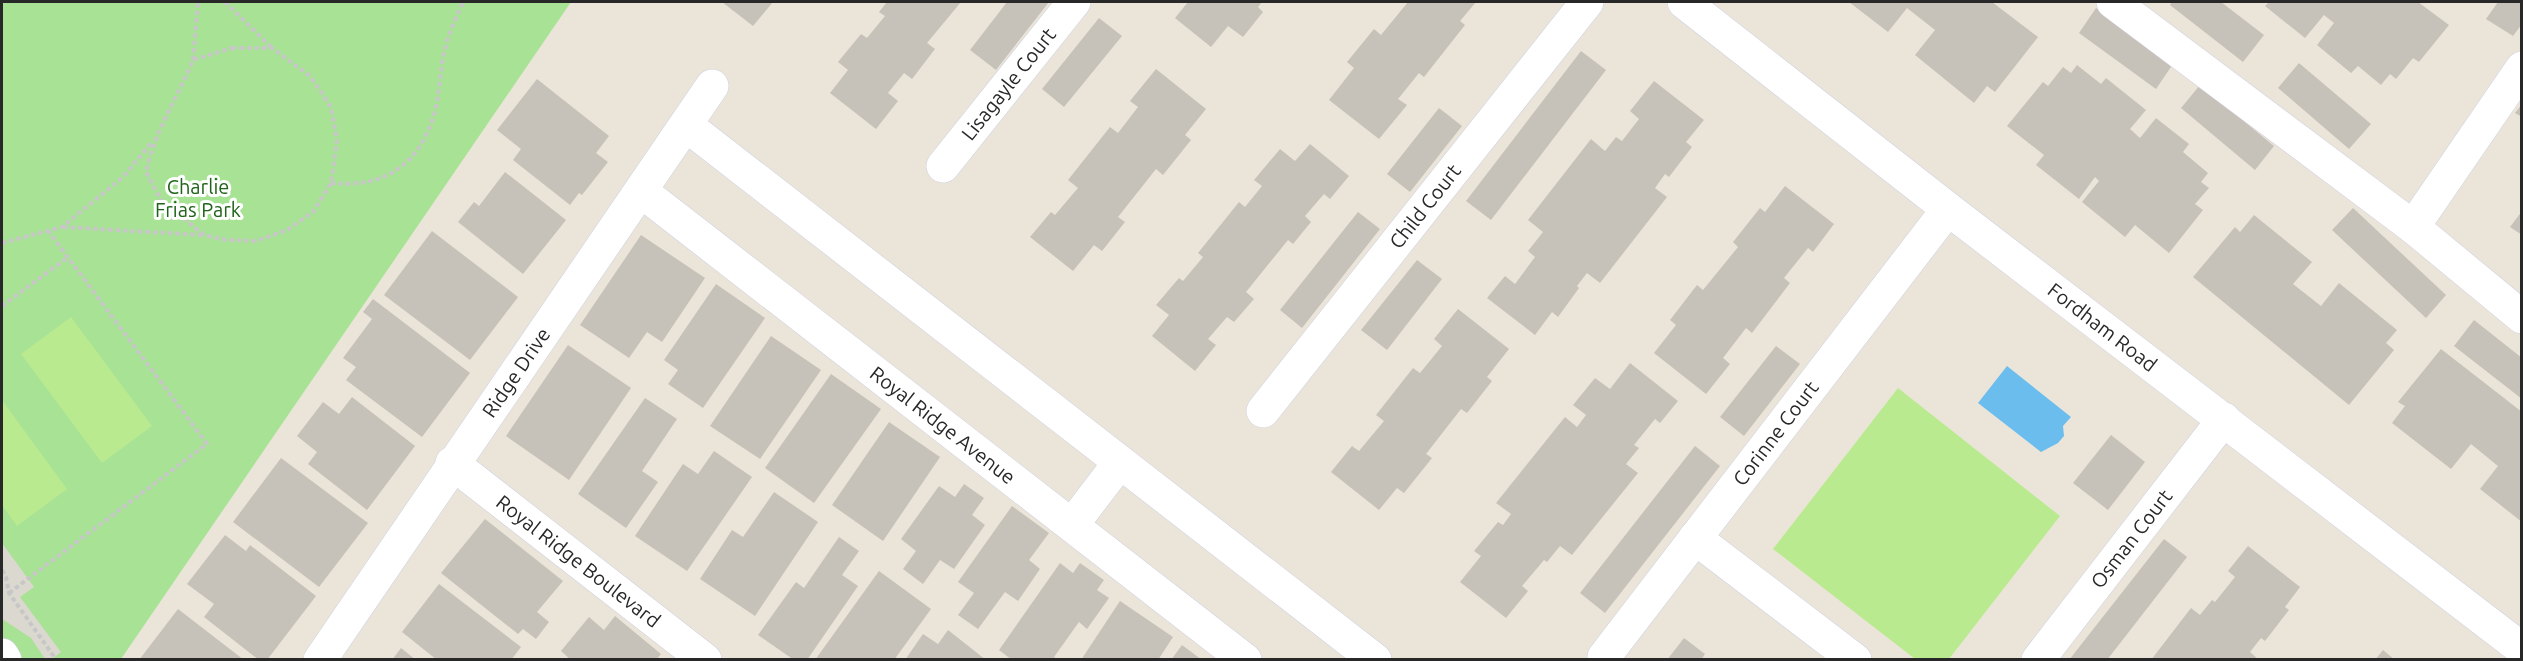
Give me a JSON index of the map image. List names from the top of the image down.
{
  "streets": {
    "street": [
      "Lisagayle Court",
      "Child Court",
      "Fordham Road",
      "Ridge Drive",
      "Royal Ridge Avenue",
      "Corinne Court",
      "Osman Court",
      "Royal Ridge Boulevard"
    ]
  },
  "crossings": [
    ["Fordham Road", "Corinne Court"],
    ["Fordham Road", "Osman Court"],
    ["Ridge Drive", "Royal Ridge Avenue"],
    ["Ridge Drive", "Royal Ridge Boulevard"]
  ],
  "parks": ["Charlie Frias Park"]
}
